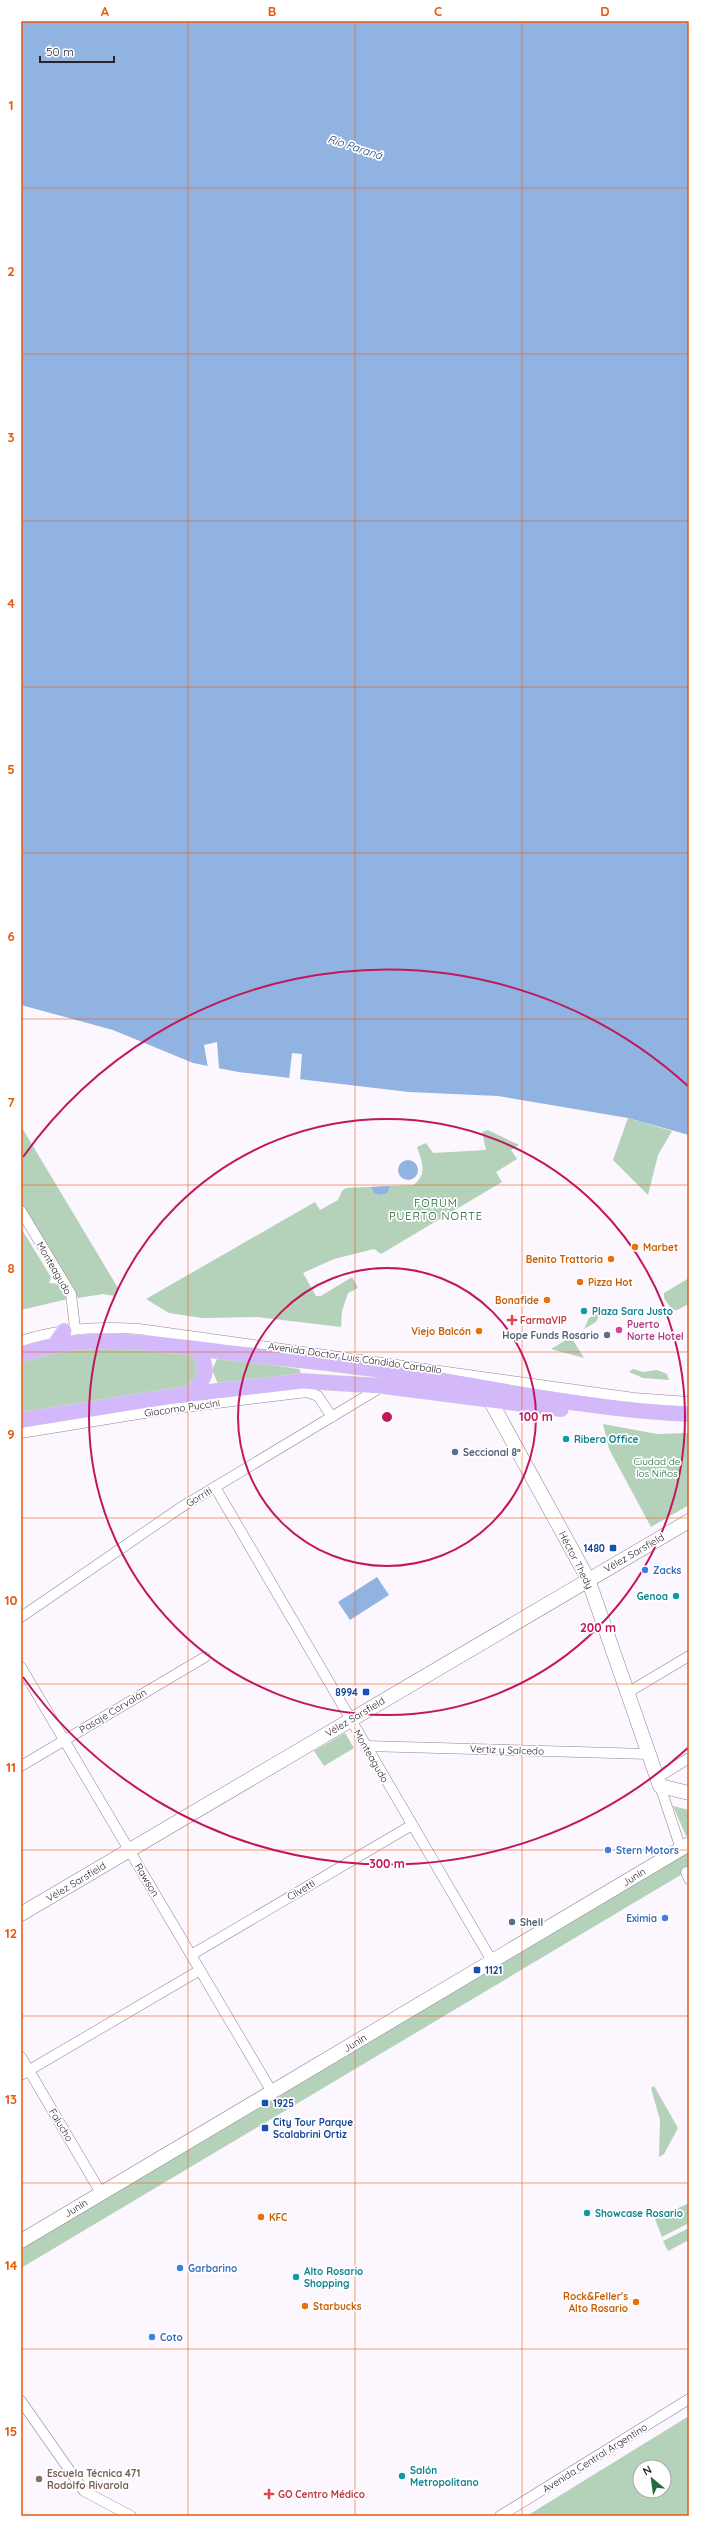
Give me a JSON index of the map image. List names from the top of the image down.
{
  "streets": {
    "main road": [
      "Avenida Doctor Luis Cándido Carballo",
      "Vélez Sarsfield",
      "Héctor Thedy",
      "Junín"
    ],
    "street": [
      "Monteagudo",
      "Giacomo Puccini",
      "Gorriti",
      "Pasaje Corvalán",
      "Vertiz y Salcedo",
      "Rawson",
      "Cilvetti",
      "Falucho",
      "Avenida Central Argentino"
    ]
  },
  "crossings": [
    ["Monteagudo", "Avenida Doctor Luis Cándido Carballo"],
    ["Monteagudo", "Gorriti"],
    ["Monteagudo", "Vélez Sarsfield"],
    ["Monteagudo", "Vertiz y Salcedo"],
    ["Monteagudo", "Junín"],
    ["Monteagudo", "Cilvetti"],
    ["Avenida Doctor Luis Cándido Carballo", "Héctor Thedy"],
    ["Giacomo Puccini", "Gorriti"],
    ["Vélez Sarsfield", "Héctor Thedy"],
    ["Vélez Sarsfield", "Rawson"],
    ["Héctor Thedy", "Vertiz y Salcedo"],
    ["Héctor Thedy", "Junín"],
    ["Pasaje Corvalán", "Rawson"],
    ["Junín", "Rawson"],
    ["Junín", "Falucho"],
    ["Rawson", "Cilvetti"]
  ],
  "districts": ["FORUM PUERTO NORTE"],
  "water": ["Río Paraná"],
  "parks": ["Ciudad de los Niños"],
  "places": {
    "other": [
      "Marbet",
      "Benito Trattoria",
      "Pizza Hot",
      "Bonafide",
      "Plaza Sara Justo",
      "Puerto Norte Hotel",
      "Viejo Balcón",
      "Hope Funds Rosario",
      "Ribera Office",
      "Seccional 8ª",
      "Zacks",
      "Genoa",
      "Stern Motors",
      "Eximia",
      "Shell",
      "Showcase Rosario",
      "KFC",
      "Garbarino",
      "Alto Rosario Shopping",
      "Rock&Feller's Alto Rosario",
      "Starbucks",
      "Coto",
      "Salón Metropolitano",
      "Escuela Técnica 471 Rodolfo Rivarola"
    ],
    "health": ["FarmaVIP", "GO Centro Médico"],
    "transit": [
      "1480",
      "8994",
      "1121",
      "1925",
      "City Tour Parque Scalabrini Ortiz"
    ]
  },
  "scale_bar": "50 m",
  "north": "top left",
  "grid": {
    "columns": [
      "A",
      "B",
      "C",
      "D"
    ],
    "rows": [
      "1",
      "2",
      "3",
      "4",
      "5",
      "6",
      "7",
      "8",
      "9",
      "10",
      "11",
      "12",
      "13",
      "14",
      "15"
    ]
  },
  "rings": ["100 m", "200 m", "300 m"]
}
